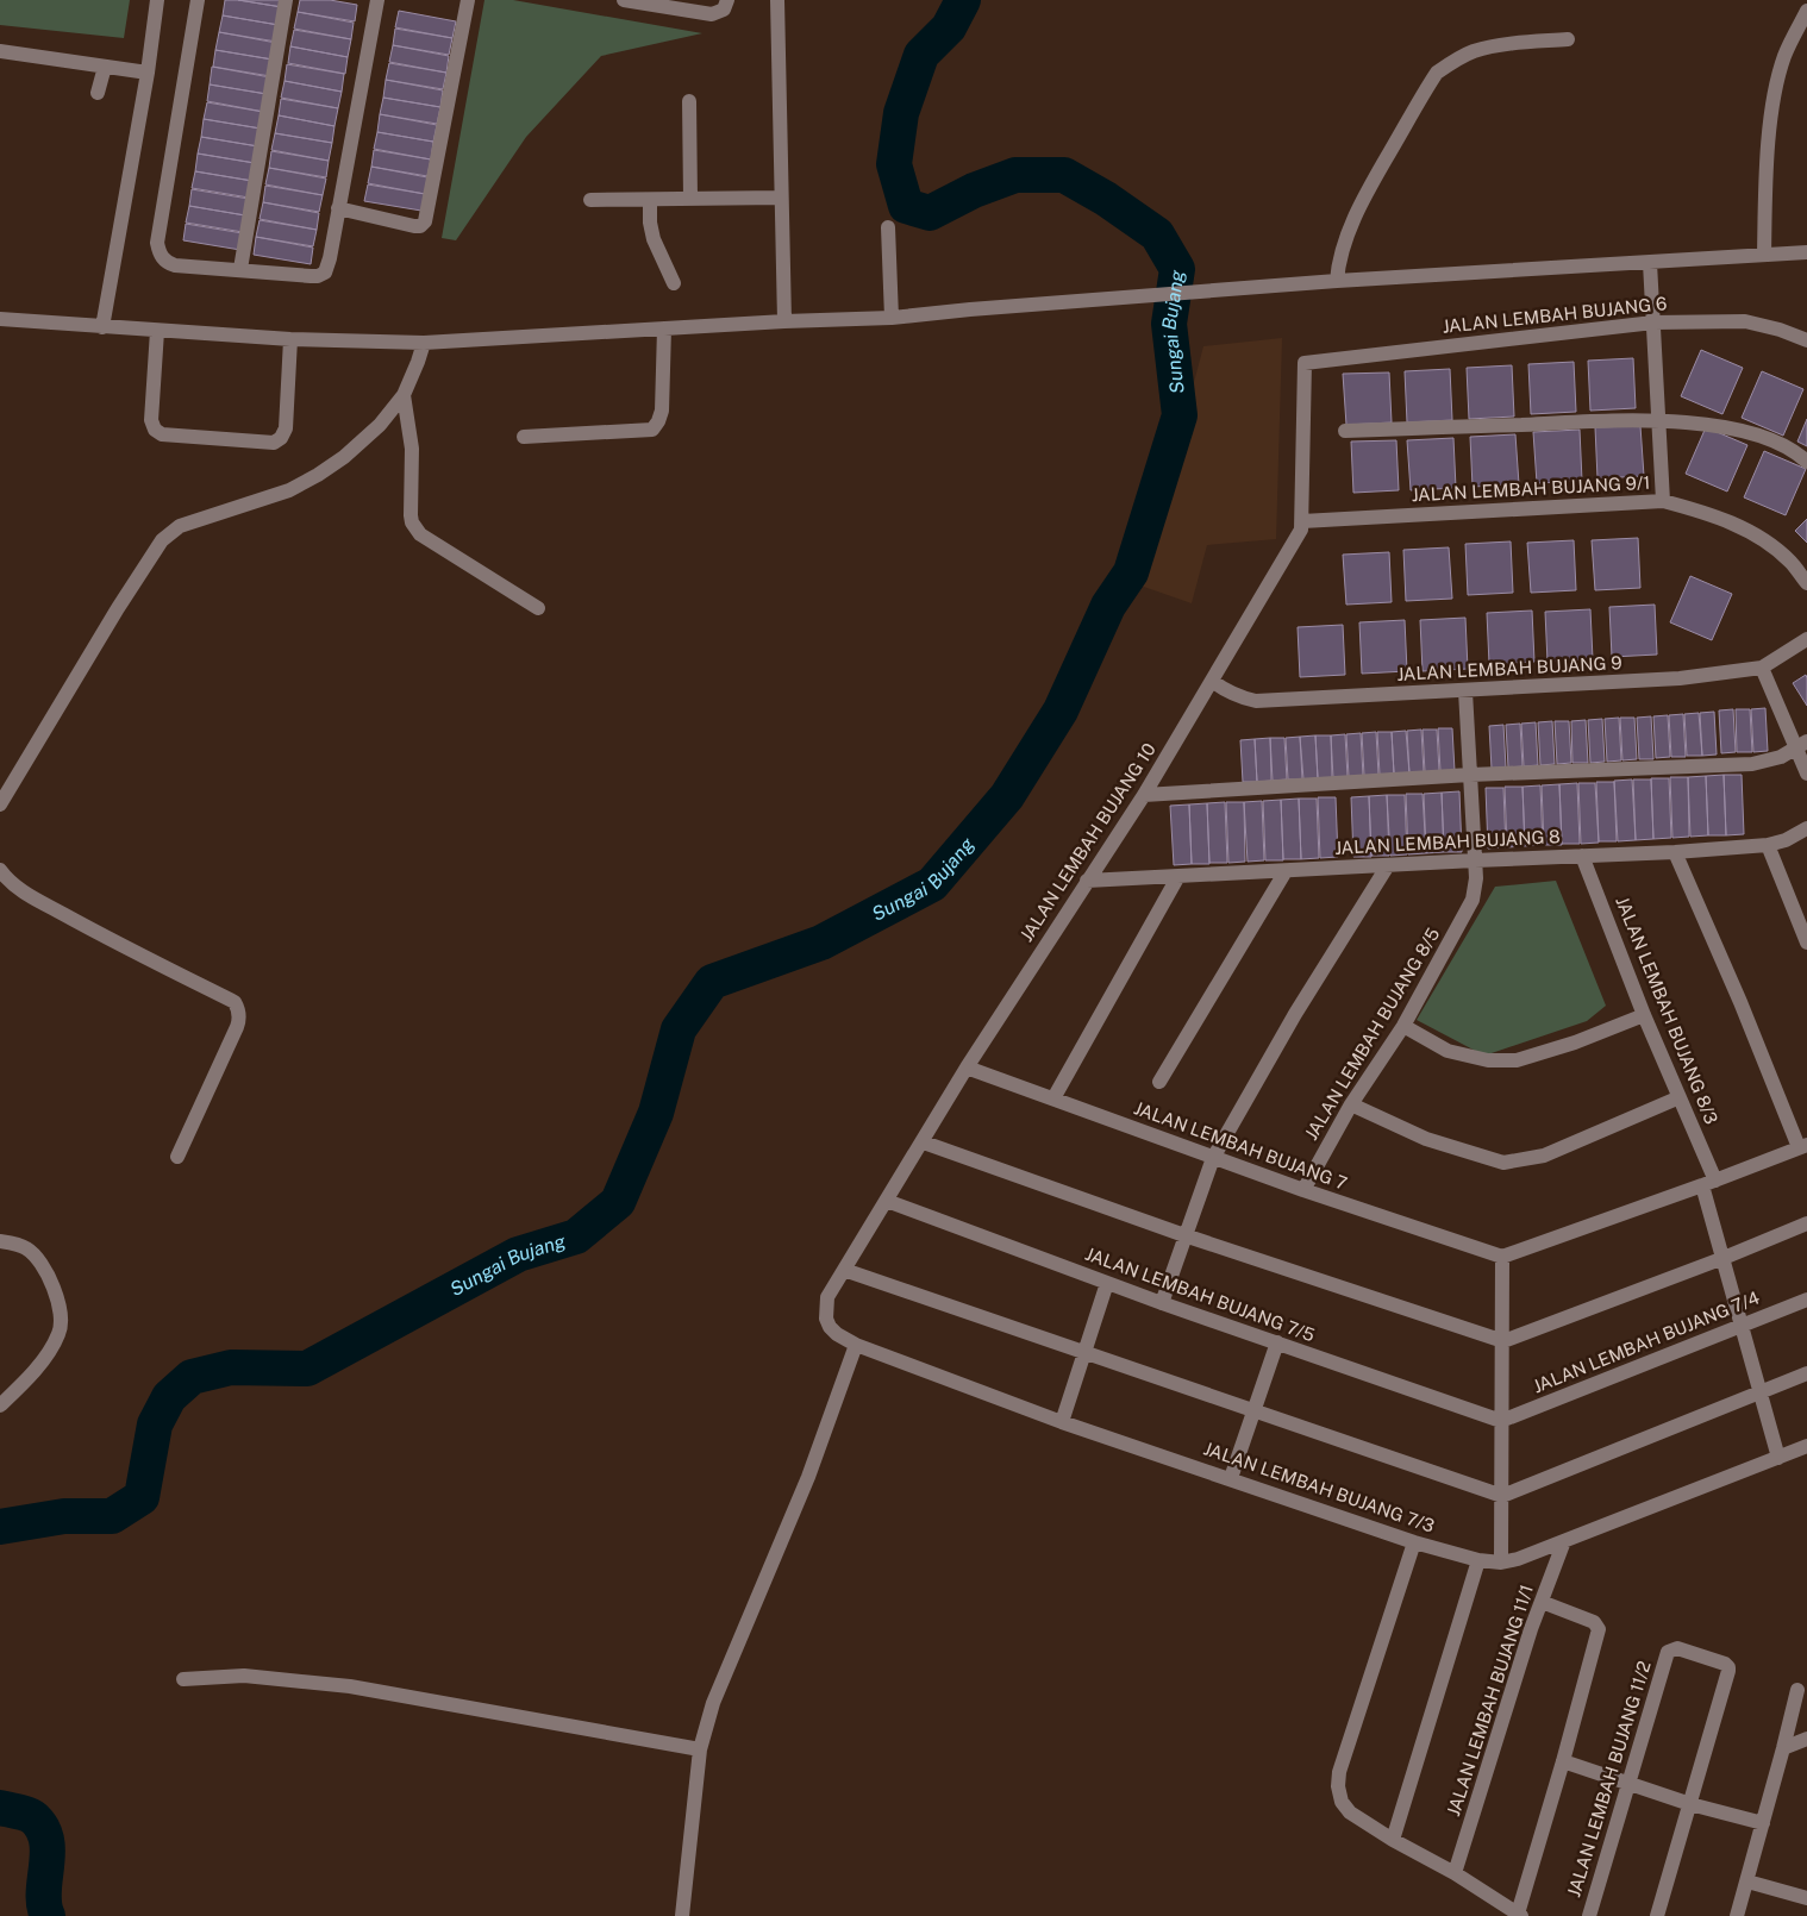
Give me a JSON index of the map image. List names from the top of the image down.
{
  "streets": {
    "street": [
      "JALAN LEMBAH BUJANG 6",
      "JALAN LEMBAH BUJANG 9/1",
      "JALAN LEMBAH BUJANG 9",
      "JALAN LEMBAH BUJANG 10",
      "JALAN LEMBAH BUJANG 8",
      "JALAN LEMBAH BUJANG 8/3",
      "JALAN LEMBAH BUJANG 8/5",
      "JALAN LEMBAH BUJANG 7",
      "JALAN LEMBAH BUJANG 7/5",
      "JALAN LEMBAH BUJANG 7/4",
      "JALAN LEMBAH BUJANG 7/3",
      "JALAN LEMBAH BUJANG 11/1",
      "JALAN LEMBAH BUJANG 11/2"
    ]
  },
  "crossings": [
    ["JALAN LEMBAH BUJANG 6", "JALAN LEMBAH BUJANG 10"],
    ["JALAN LEMBAH BUJANG 9/1", "JALAN LEMBAH BUJANG 10"],
    ["JALAN LEMBAH BUJANG 9", "JALAN LEMBAH BUJANG 10"],
    ["JALAN LEMBAH BUJANG 9", "JALAN LEMBAH BUJANG 8/5"],
    ["JALAN LEMBAH BUJANG 10", "JALAN LEMBAH BUJANG 8"],
    ["JALAN LEMBAH BUJANG 10", "JALAN LEMBAH BUJANG 7"],
    ["JALAN LEMBAH BUJANG 10", "JALAN LEMBAH BUJANG 7/5"],
    ["JALAN LEMBAH BUJANG 10", "JALAN LEMBAH BUJANG 7/3"],
    ["JALAN LEMBAH BUJANG 8", "JALAN LEMBAH BUJANG 8/3"],
    ["JALAN LEMBAH BUJANG 8", "JALAN LEMBAH BUJANG 8/5"],
    ["JALAN LEMBAH BUJANG 8/3", "JALAN LEMBAH BUJANG 7/4"],
    ["JALAN LEMBAH BUJANG 8/3", "JALAN LEMBAH BUJANG 7/3"],
    ["JALAN LEMBAH BUJANG 8/5", "JALAN LEMBAH BUJANG 7"],
    ["JALAN LEMBAH BUJANG 7/5", "JALAN LEMBAH BUJANG 7/4"],
    ["JALAN LEMBAH BUJANG 7/3", "JALAN LEMBAH BUJANG 11/1"]
  ],
  "water": ["Sungai Bujang"]
}
